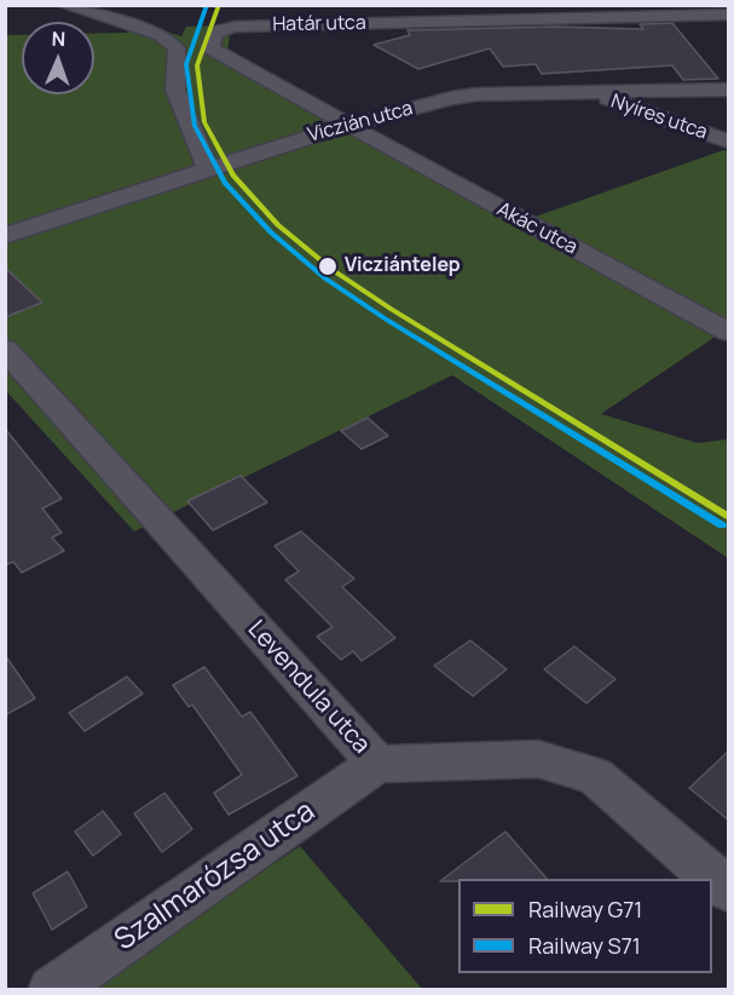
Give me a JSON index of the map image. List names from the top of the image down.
{
  "streets": {
    "street": [
      "Határ utca",
      "Nyíres utca",
      "Viczián utca",
      "Akác utca",
      "Levendula utca",
      "Szalmarózsa utca"
    ]
  },
  "crossings": [
    ["Határ utca", "Viczián utca"],
    ["Határ utca", "Akác utca"],
    ["Nyíres utca", "Viczián utca"],
    ["Viczián utca", "Akác utca"],
    ["Levendula utca", "Szalmarózsa utca"]
  ],
  "places": ["Vicziántelep"],
  "lines": ["rail line G71", "rail line S71"],
  "legend": ["Railway G71", "Railway S71"],
  "north": "top"
}
